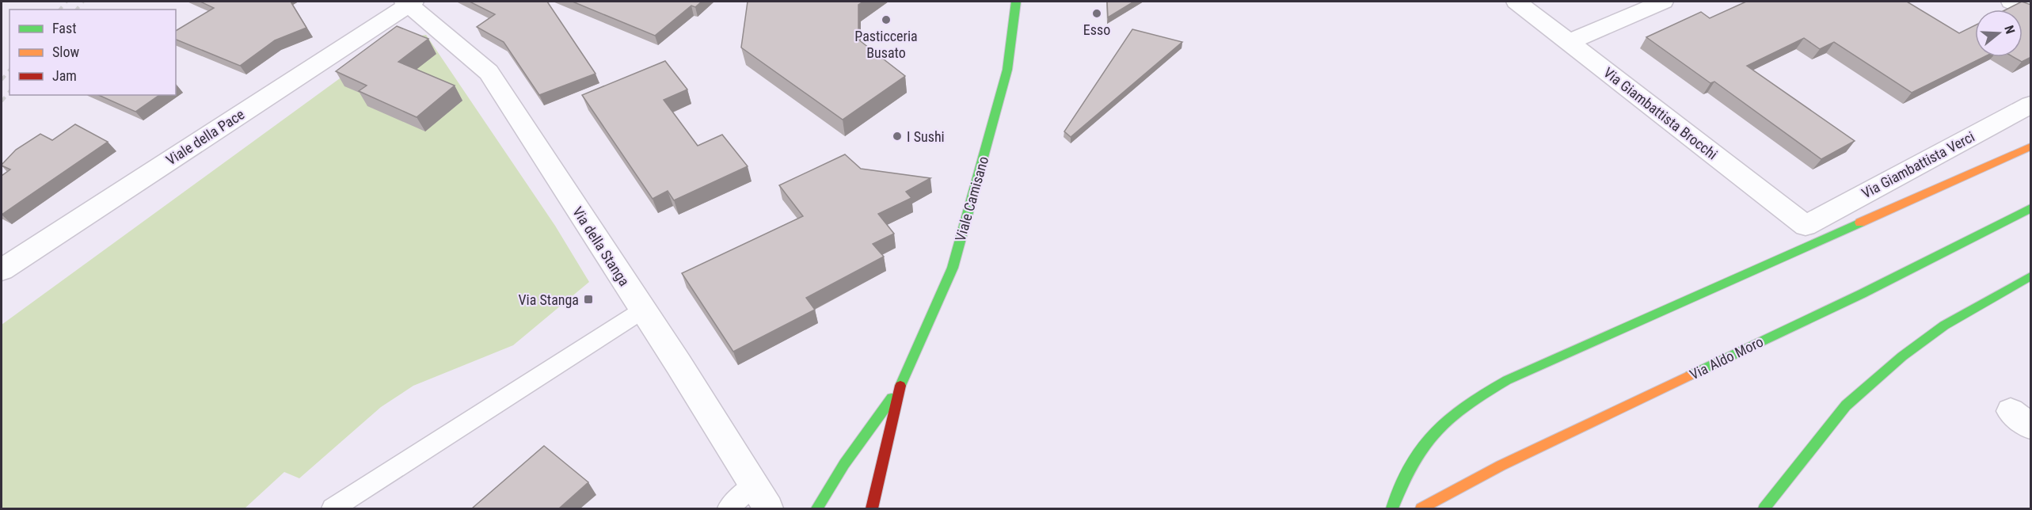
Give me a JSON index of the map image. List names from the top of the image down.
{
  "streets": {
    "main road": ["Viale Camisano", "Via Aldo Moro"],
    "street": [
      "Via Giambattista Brocchi",
      "Viale della Pace",
      "Via Giambattista Verci",
      "Via della Stanga"
    ]
  },
  "crossings": [
    ["Via Giambattista Brocchi", "Via Giambattista Verci"],
    ["Viale della Pace", "Via della Stanga"]
  ],
  "places": {
    "other": ["Esso", "Pasticceria Busato", "I Sushi"],
    "transit": ["Via Stanga"]
  },
  "legend": ["Fast", "Slow", "Jam"],
  "north": "right"
}
